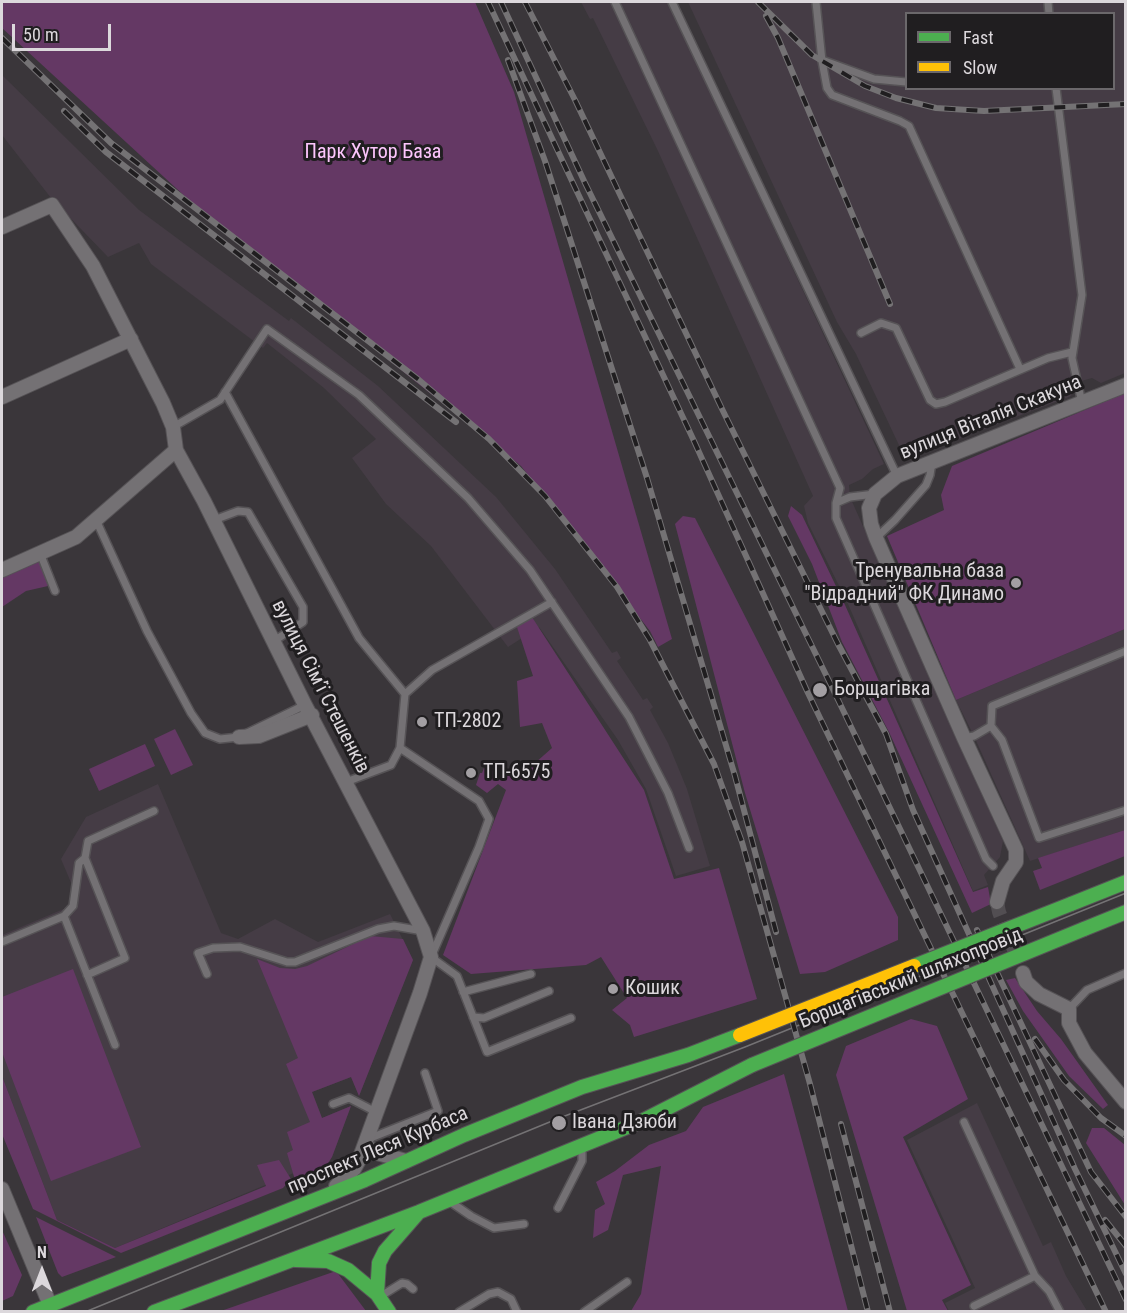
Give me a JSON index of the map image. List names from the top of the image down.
{
  "streets": {
    "main road": ["Борщагівський шляхопровід", "проспект Леся Курбаса"],
    "street": ["вулиця Віталія Скакуна", "вулиця Сімʼї Стешенків"]
  },
  "crossings": [
    ["Борщагівський шляхопровід", "проспект Леся Курбаса"]
  ],
  "parks": ["Парк Хутор База"],
  "places": [
    "Тренувальна база \"Відрадний\" ФК Динамо",
    "Борщагівка",
    "ТП-2802",
    "ТП-6575",
    "Кошик",
    "Івана Дзюби"
  ],
  "legend": ["Fast", "Slow"],
  "scale_bar": "50 m",
  "north": "top"
}
